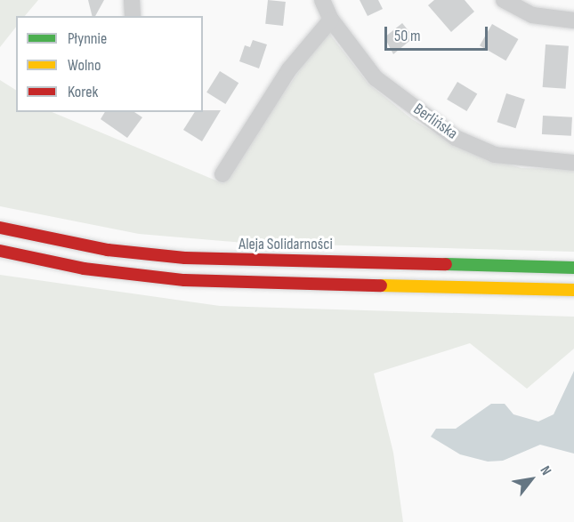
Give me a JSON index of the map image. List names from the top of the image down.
{
  "streets": {
    "main road": ["Aleja Solidarności"],
    "street": ["Berlińska"]
  },
  "legend": ["Płynnie", "Wolno", "Korek"],
  "scale_bar": "50 m",
  "north": "top right"
}
